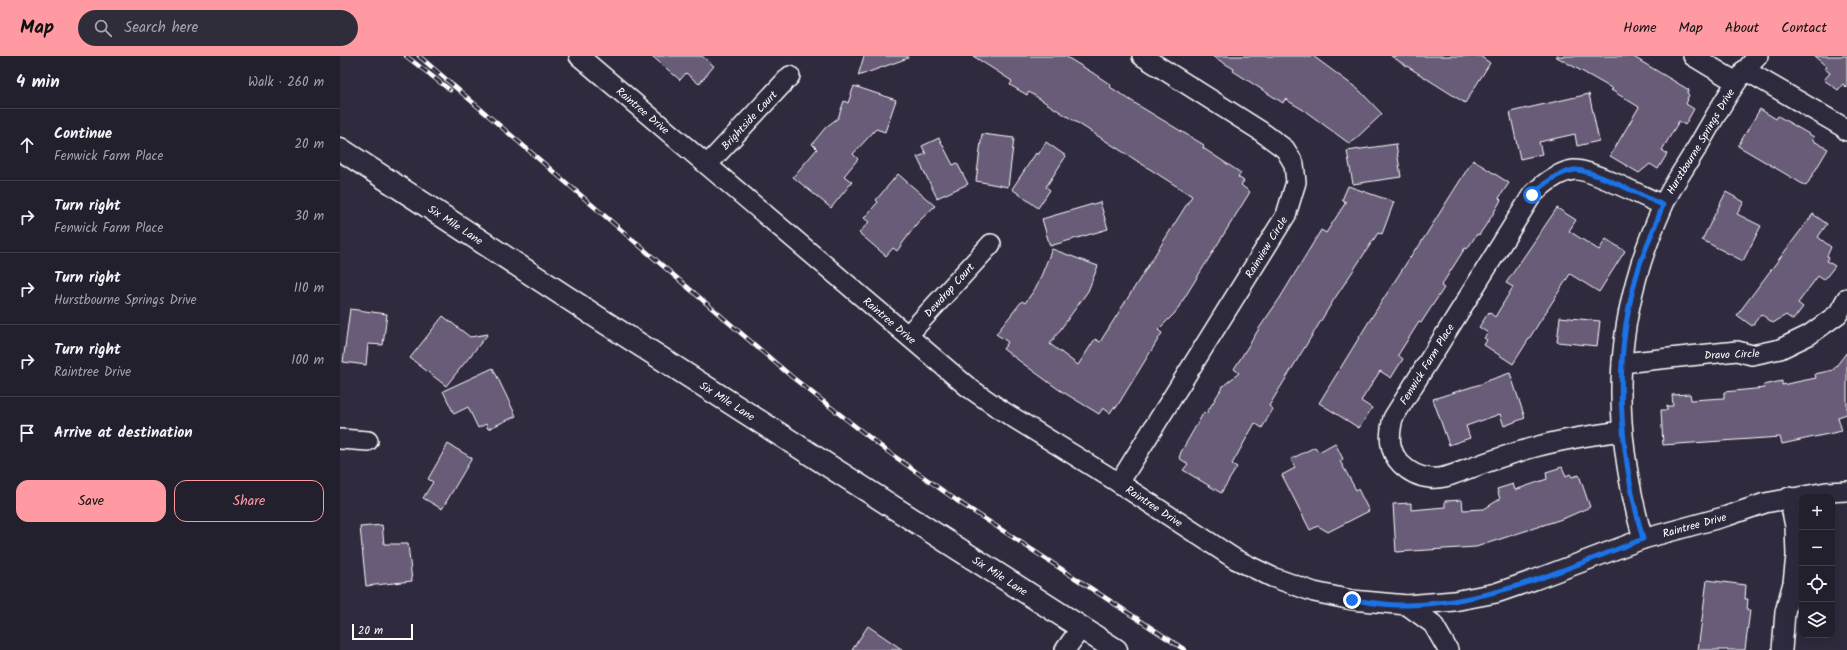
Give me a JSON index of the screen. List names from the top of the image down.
{
  "streets": {
    "street": [
      "Raintree Drive",
      "Brightside Court",
      "Hurstbourne Springs Drive",
      "Six Mile Lane",
      "Rainview Circle",
      "Dewdrop Court",
      "Dravo Circle",
      "Fenwick Farm Place"
    ]
  },
  "crossings": [
    ["Raintree Drive", "Brightside Court"],
    ["Raintree Drive", "Hurstbourne Springs Drive"],
    ["Raintree Drive", "Rainview Circle"],
    ["Raintree Drive", "Dewdrop Court"],
    ["Hurstbourne Springs Drive", "Dravo Circle"],
    ["Hurstbourne Springs Drive", "Fenwick Farm Place"]
  ],
  "scale_bar": "20 m",
  "page": {
    "header": "Map",
    "search": "Search here",
    "nav": [
      "Home",
      "Map",
      "About",
      "Contact"
    ],
    "heading": ["4 min", "Walk · 260 m"],
    "list": [
      ["Continue", "Fenwick Farm Place", "20 m"],
      ["Turn right", "Fenwick Farm Place", "30 m"],
      ["Turn right", "Hurstbourne Springs Drive", "110 m"],
      ["Turn right", "Raintree Drive", "100 m"],
      "Arrive at destination"
    ],
    "buttons": ["Save", "Share"],
    "map_buttons": ["+", "−"],
    "scale": "20 m"
  }
}
